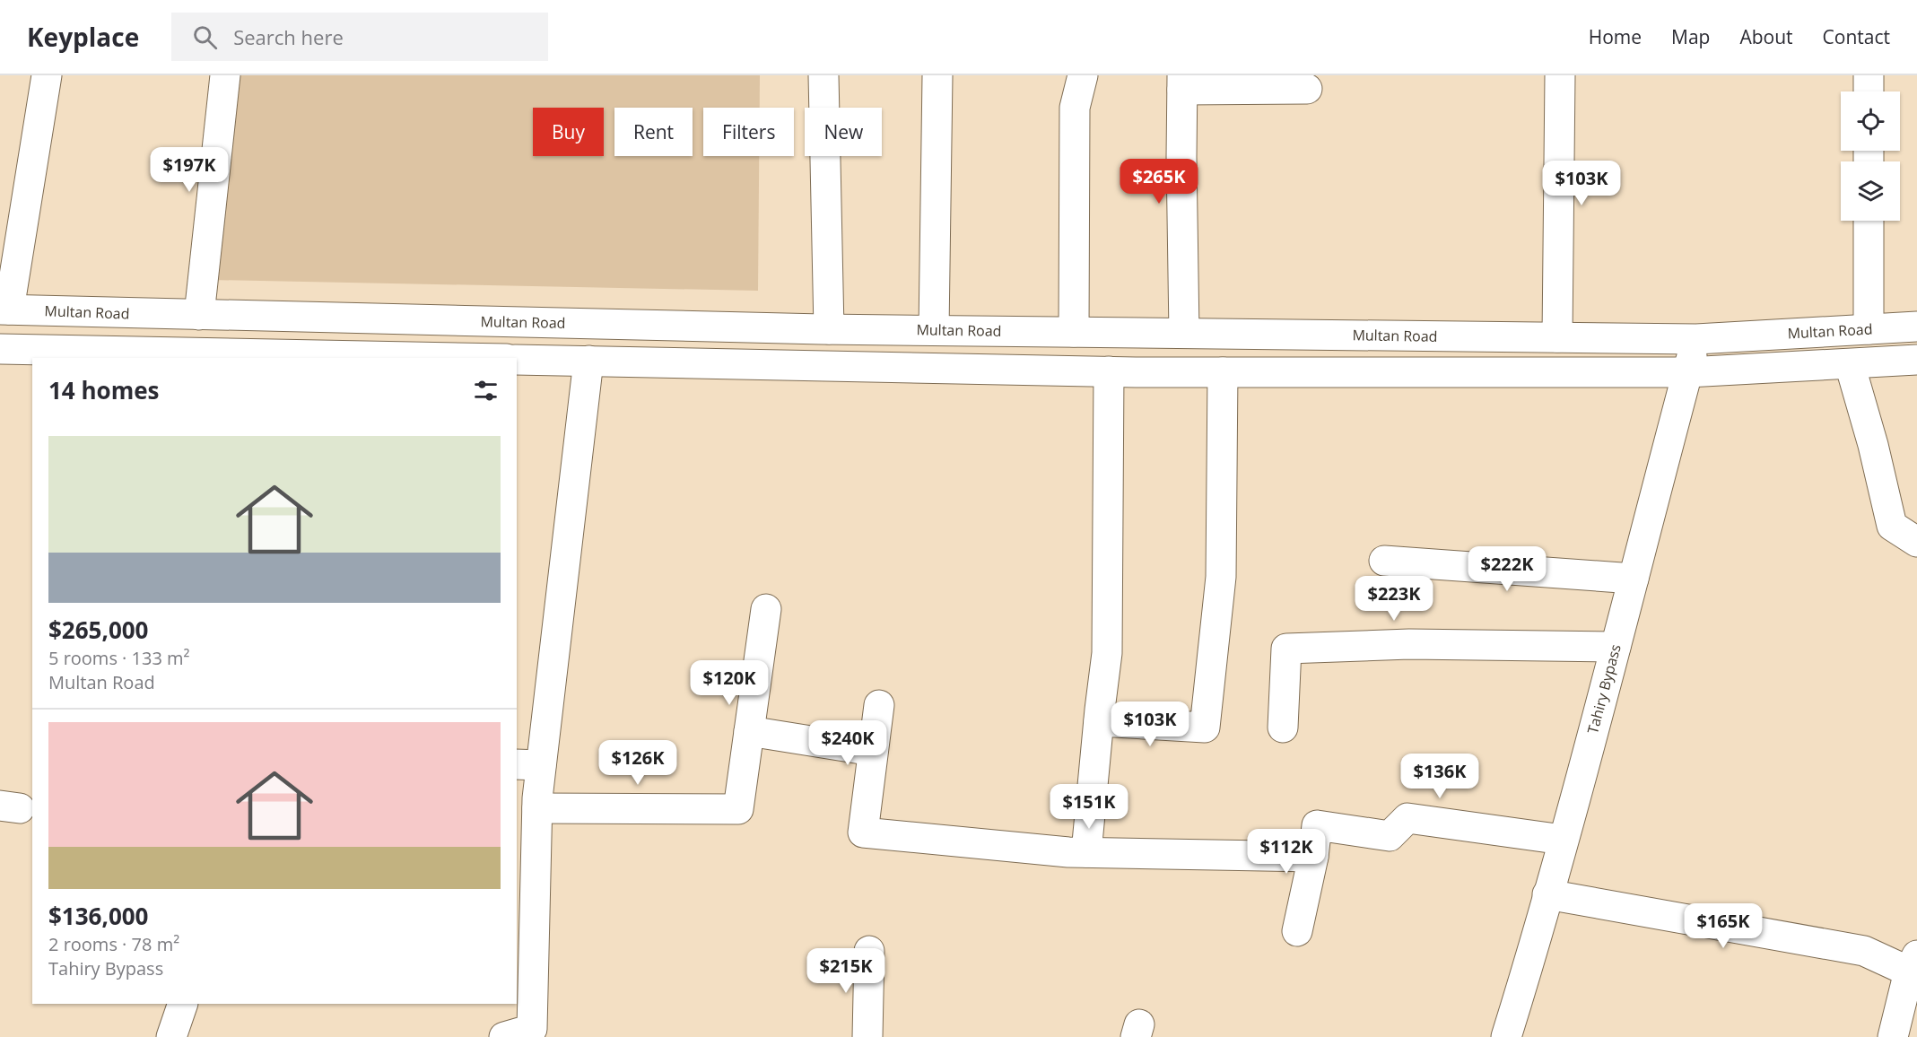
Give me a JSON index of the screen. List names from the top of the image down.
{
  "streets": {
    "street": ["Multan Road", "Tahiry Bypass"]
  },
  "crossings": [
    ["Multan Road", "Tahiry Bypass"]
  ],
  "page": {
    "header": "Keyplace",
    "search": "Search here",
    "nav": [
      "Home",
      "Map",
      "About",
      "Contact"
    ],
    "chip": [
      "Buy",
      "Rent",
      "Filters",
      "New"
    ],
    "price": [
      "$197K",
      "$265K",
      "$103K",
      "$222K",
      "$223K",
      "$120K",
      "$103K",
      "$240K",
      "$126K",
      "$136K",
      "$151K",
      "$112K",
      "$165K",
      "$215K"
    ],
    "heading": "14 homes",
    "list": [
      {
        "name": "$265,000",
        "note": "5 rooms · 133 m² · Multan Road"
      },
      {
        "name": "$136,000",
        "note": "2 rooms · 78 m² · Tahiry Bypass"
      }
    ]
  }
}
